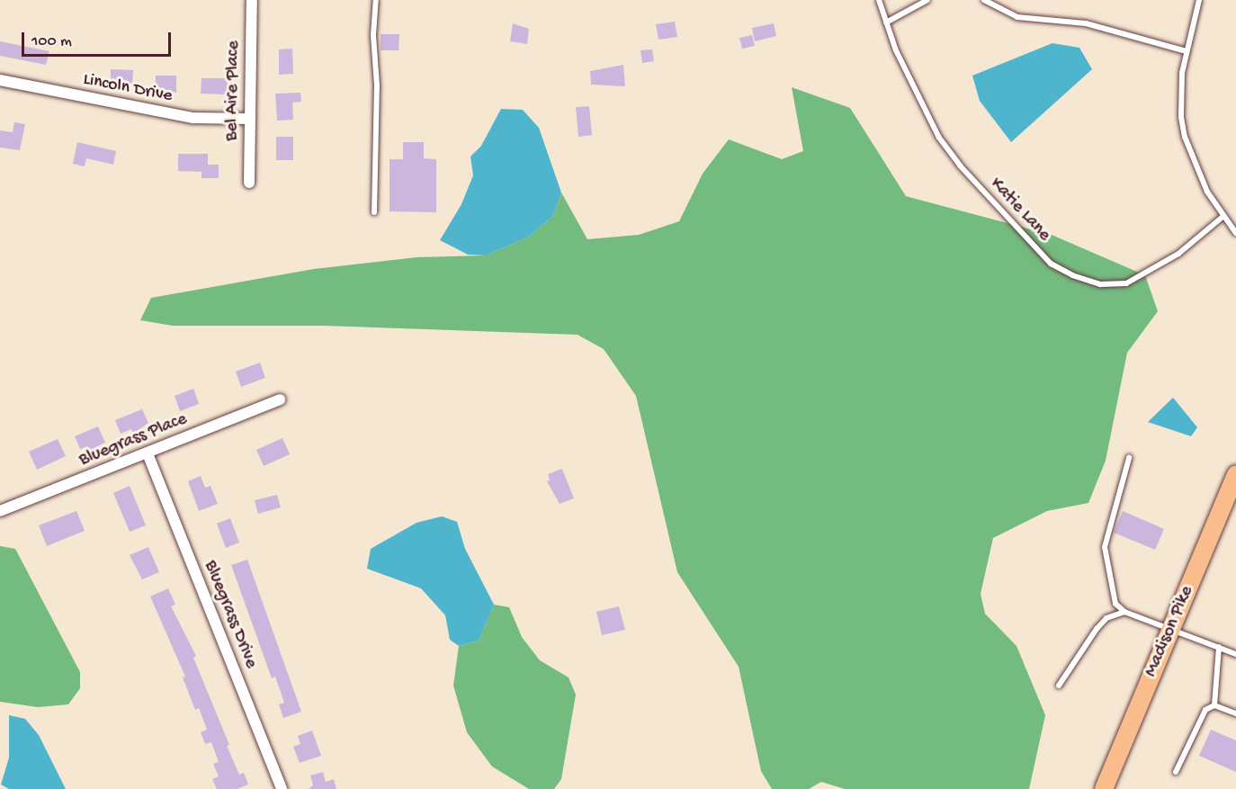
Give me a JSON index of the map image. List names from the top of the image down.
{
  "streets": {
    "main road": ["Madison Pike"],
    "street": [
      "Lincoln Drive",
      "Bel Aire Place",
      "Bluegrass Place",
      "Bluegrass Drive"
    ],
    "lane": ["Katie Lane"]
  },
  "crossings": [
    ["Lincoln Drive", "Bel Aire Place"],
    ["Bluegrass Place", "Bluegrass Drive"]
  ],
  "scale_bar": "100 m"
}
